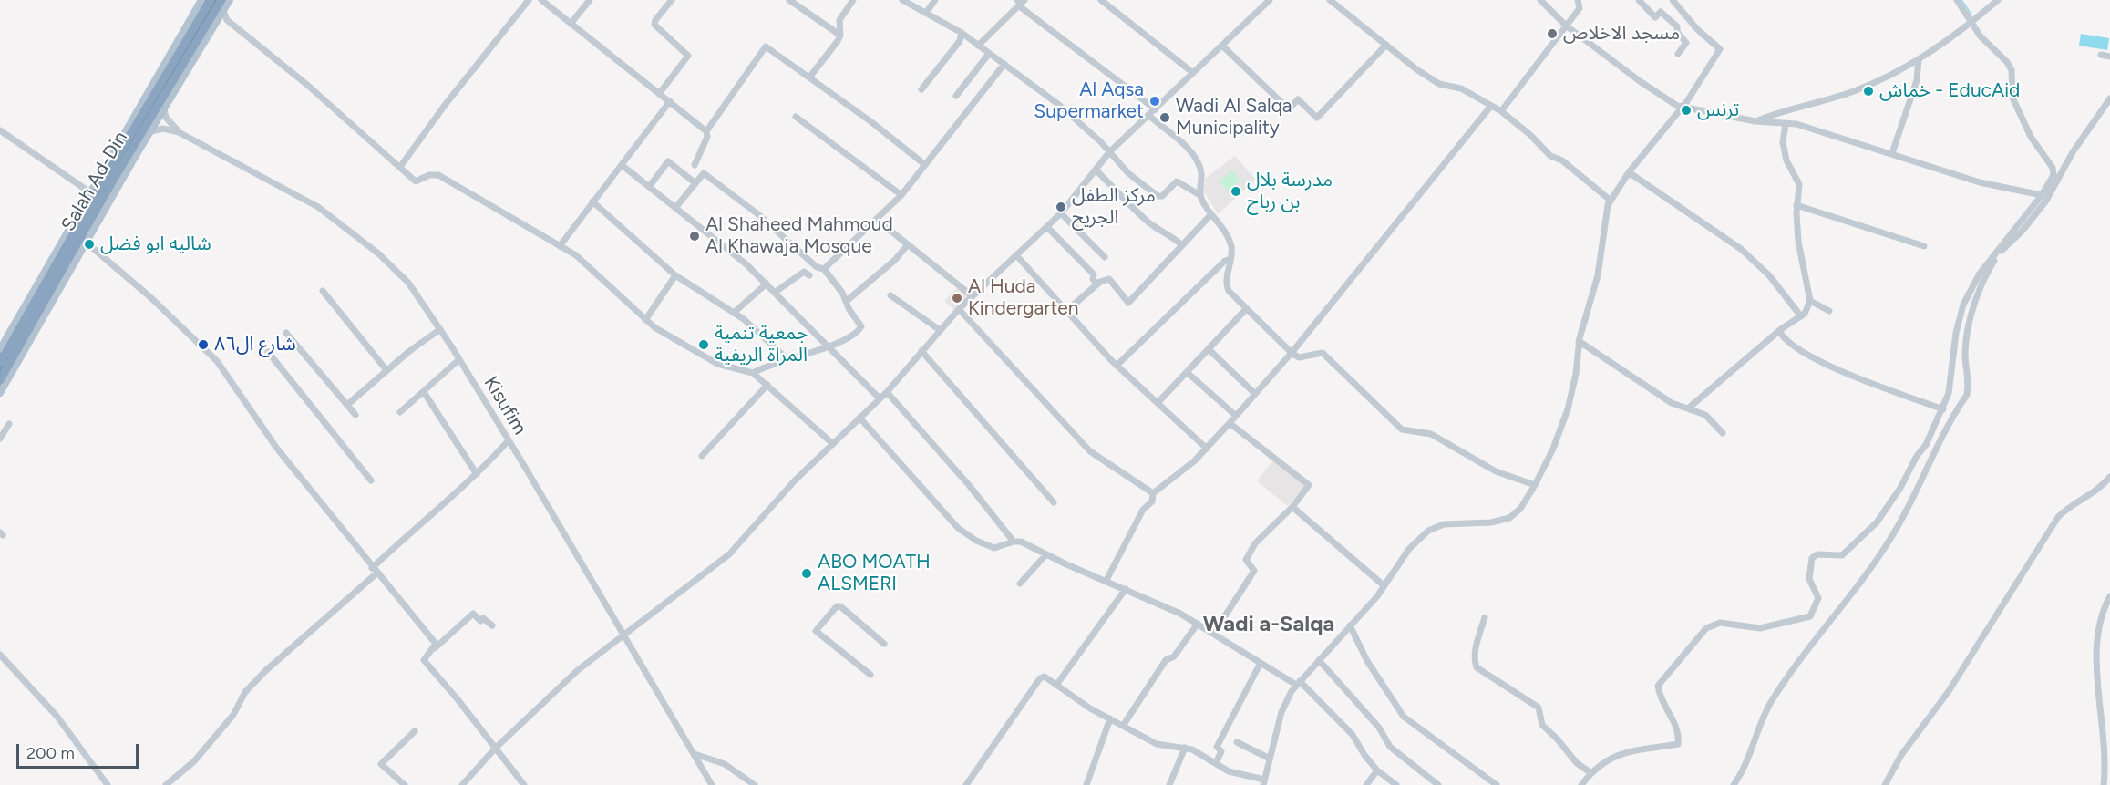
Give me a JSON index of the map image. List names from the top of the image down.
{
  "streets": {
    "highway": ["Salah Ad-Din"],
    "street": ["Kisufim"]
  },
  "districts": ["Wadi a-Salqa"],
  "places": [
    "مسجد الاخلاص",
    "خماش - EducAid",
    "Al Aqsa Supermarket",
    "ترنس",
    "Wadi Al Salqa Municipality",
    "مدرسة بلال بن رباح",
    "مركز الطفل الجريح",
    "Al Shaheed Mahmoud Al Khawaja Mosque",
    "شاليه ابو فضل",
    "Al Huda Kindergarten",
    "شارع ال٨٦",
    "جمعية تنمية المراة الريفية",
    "ABO MOATH ALSMERI"
  ],
  "scale_bar": "200 m"
}
